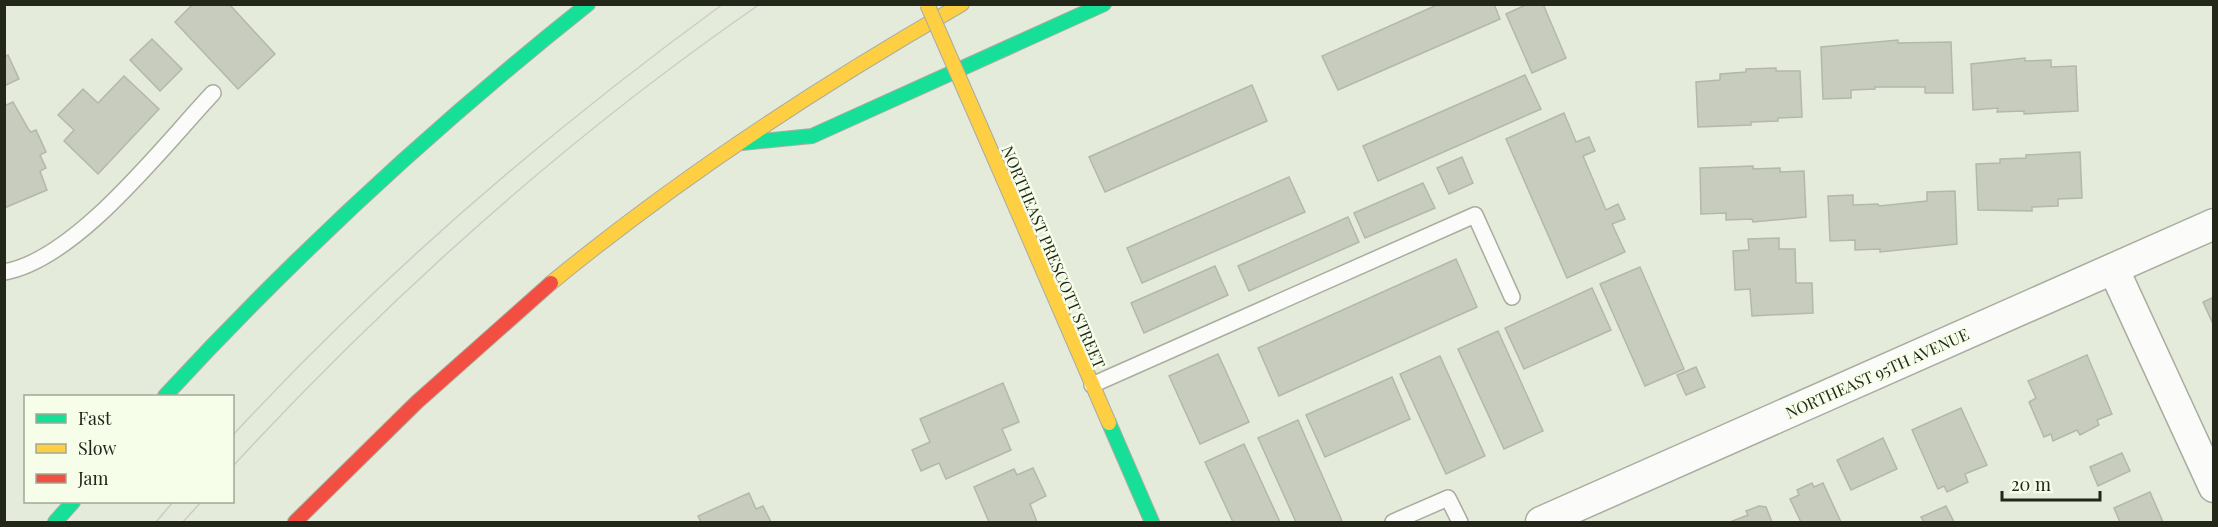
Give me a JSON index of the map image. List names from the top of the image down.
{
  "streets": {
    "main road": ["NORTHEAST PRESCOTT STREET"],
    "street": ["NORTHEAST 95TH AVENUE"]
  },
  "legend": ["Fast", "Slow", "Jam"],
  "scale_bar": "20 m"
}
